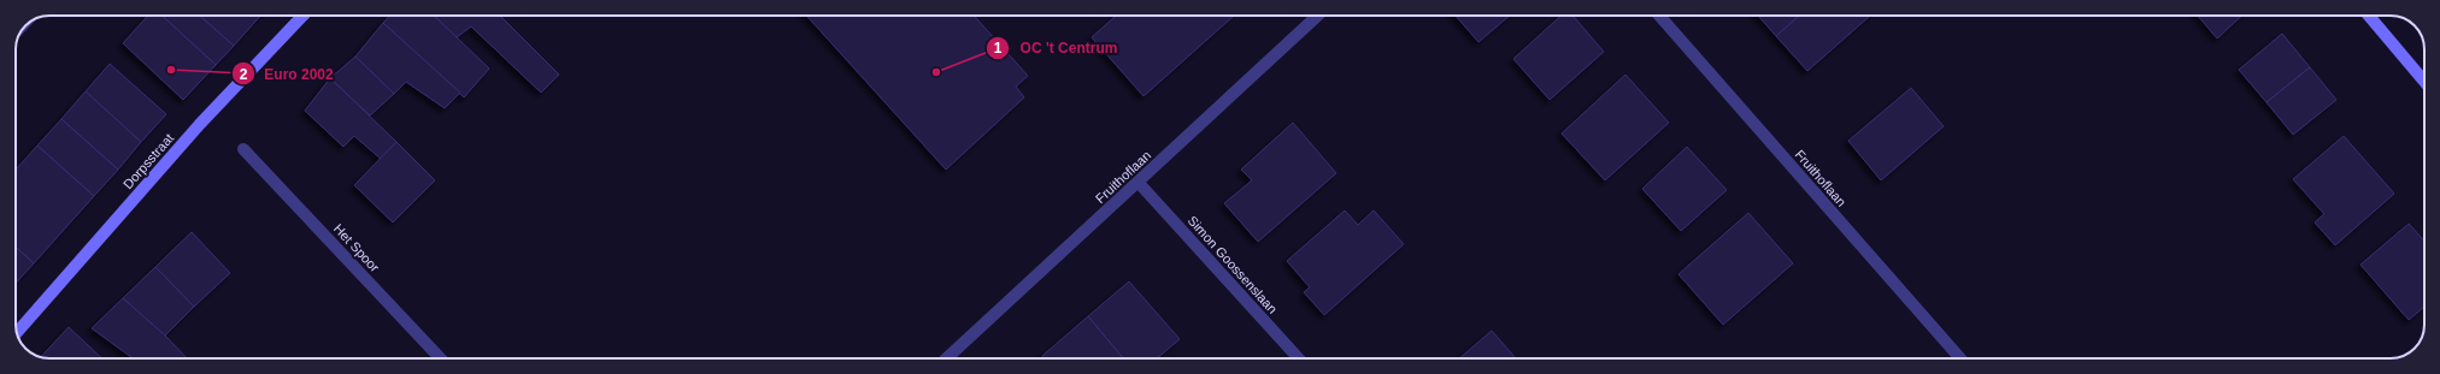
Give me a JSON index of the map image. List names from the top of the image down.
{
  "streets": {
    "street": [
      "Dorpsstraat",
      "Fruithoflaan",
      "Het Spoor",
      "Simon Goossenslaan"
    ]
  },
  "crossings": [
    ["Fruithoflaan", "Simon Goossenslaan"]
  ],
  "places": ["Euro 2002", "OC 't Centrum"]
}
